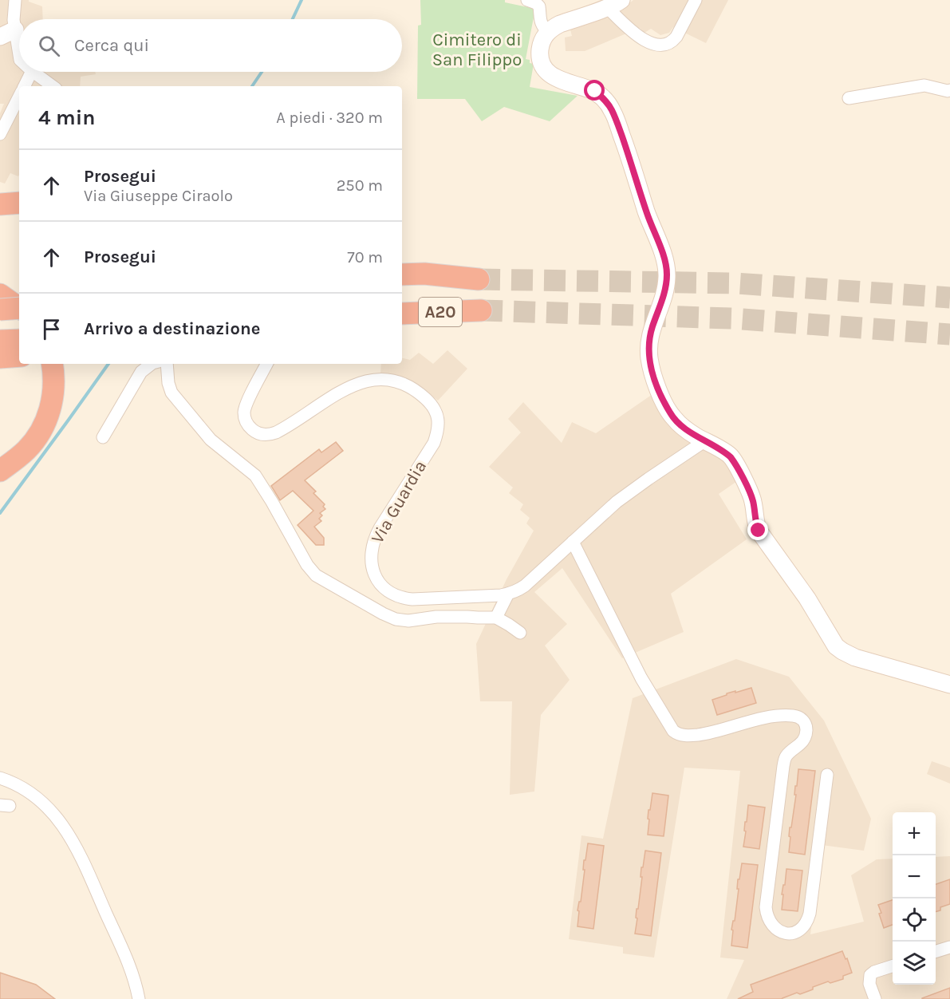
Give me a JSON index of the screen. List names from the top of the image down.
{
  "streets": {
    "highway": ["A20"],
    "street": ["Via Guardia"]
  },
  "parks": ["Cimitero di San Filippo"],
  "page": {
    "search": "Cerca qui",
    "heading": ["4 min", "A piedi · 320 m"],
    "list": [
      ["Prosegui", "Via Giuseppe Ciraolo", "250 m"],
      ["Prosegui", "70 m"],
      "Arrivo a destinazione"
    ],
    "map_buttons": ["+", "−"]
  }
}
